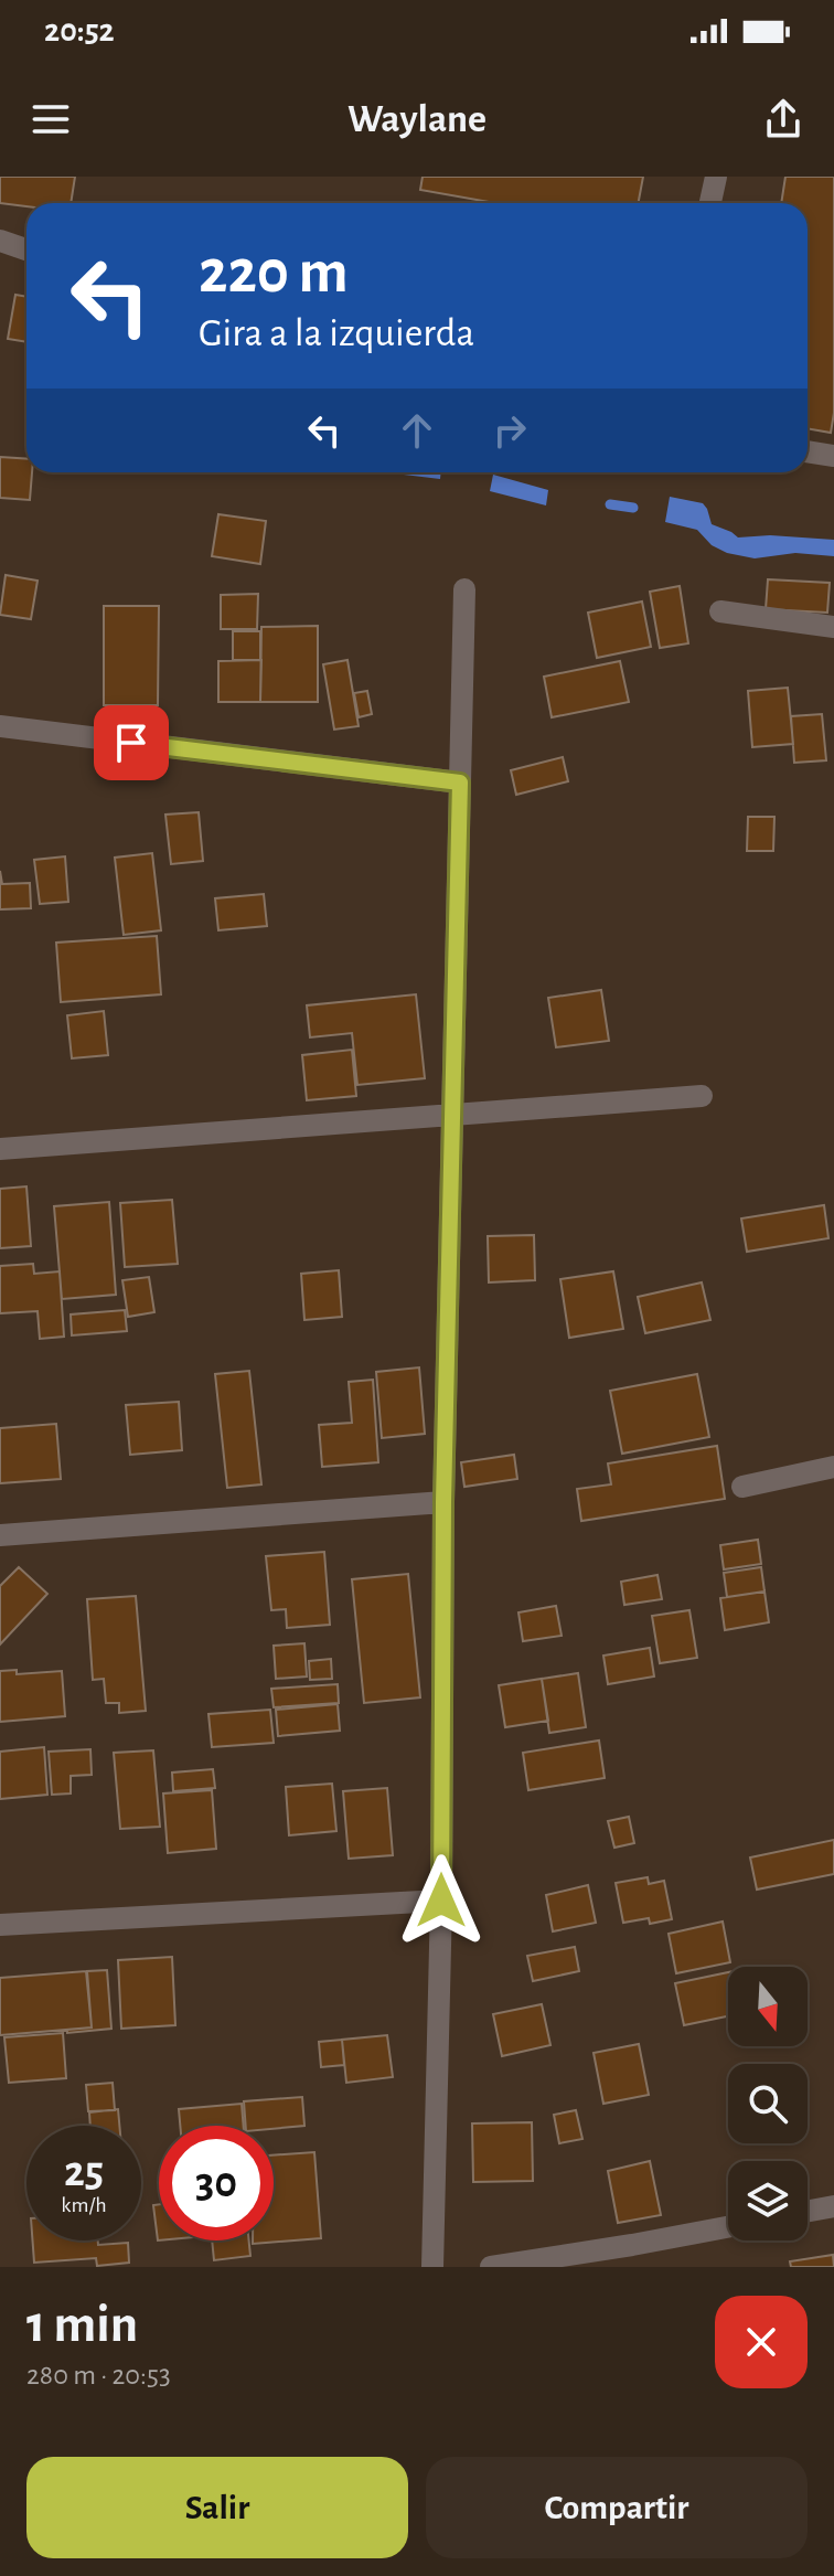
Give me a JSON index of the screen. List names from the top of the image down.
{
  "north": "bottom",
  "page": {
    "status": "20:52",
    "header": "Waylane",
    "turn": ["220 m", "Gira a la izquierda"],
    "speed": "25 km/h",
    "limit": "30",
    "heading": ["1 min", "280 m · 20:53"],
    "buttons": ["Salir", "Compartir"]
  }
}
